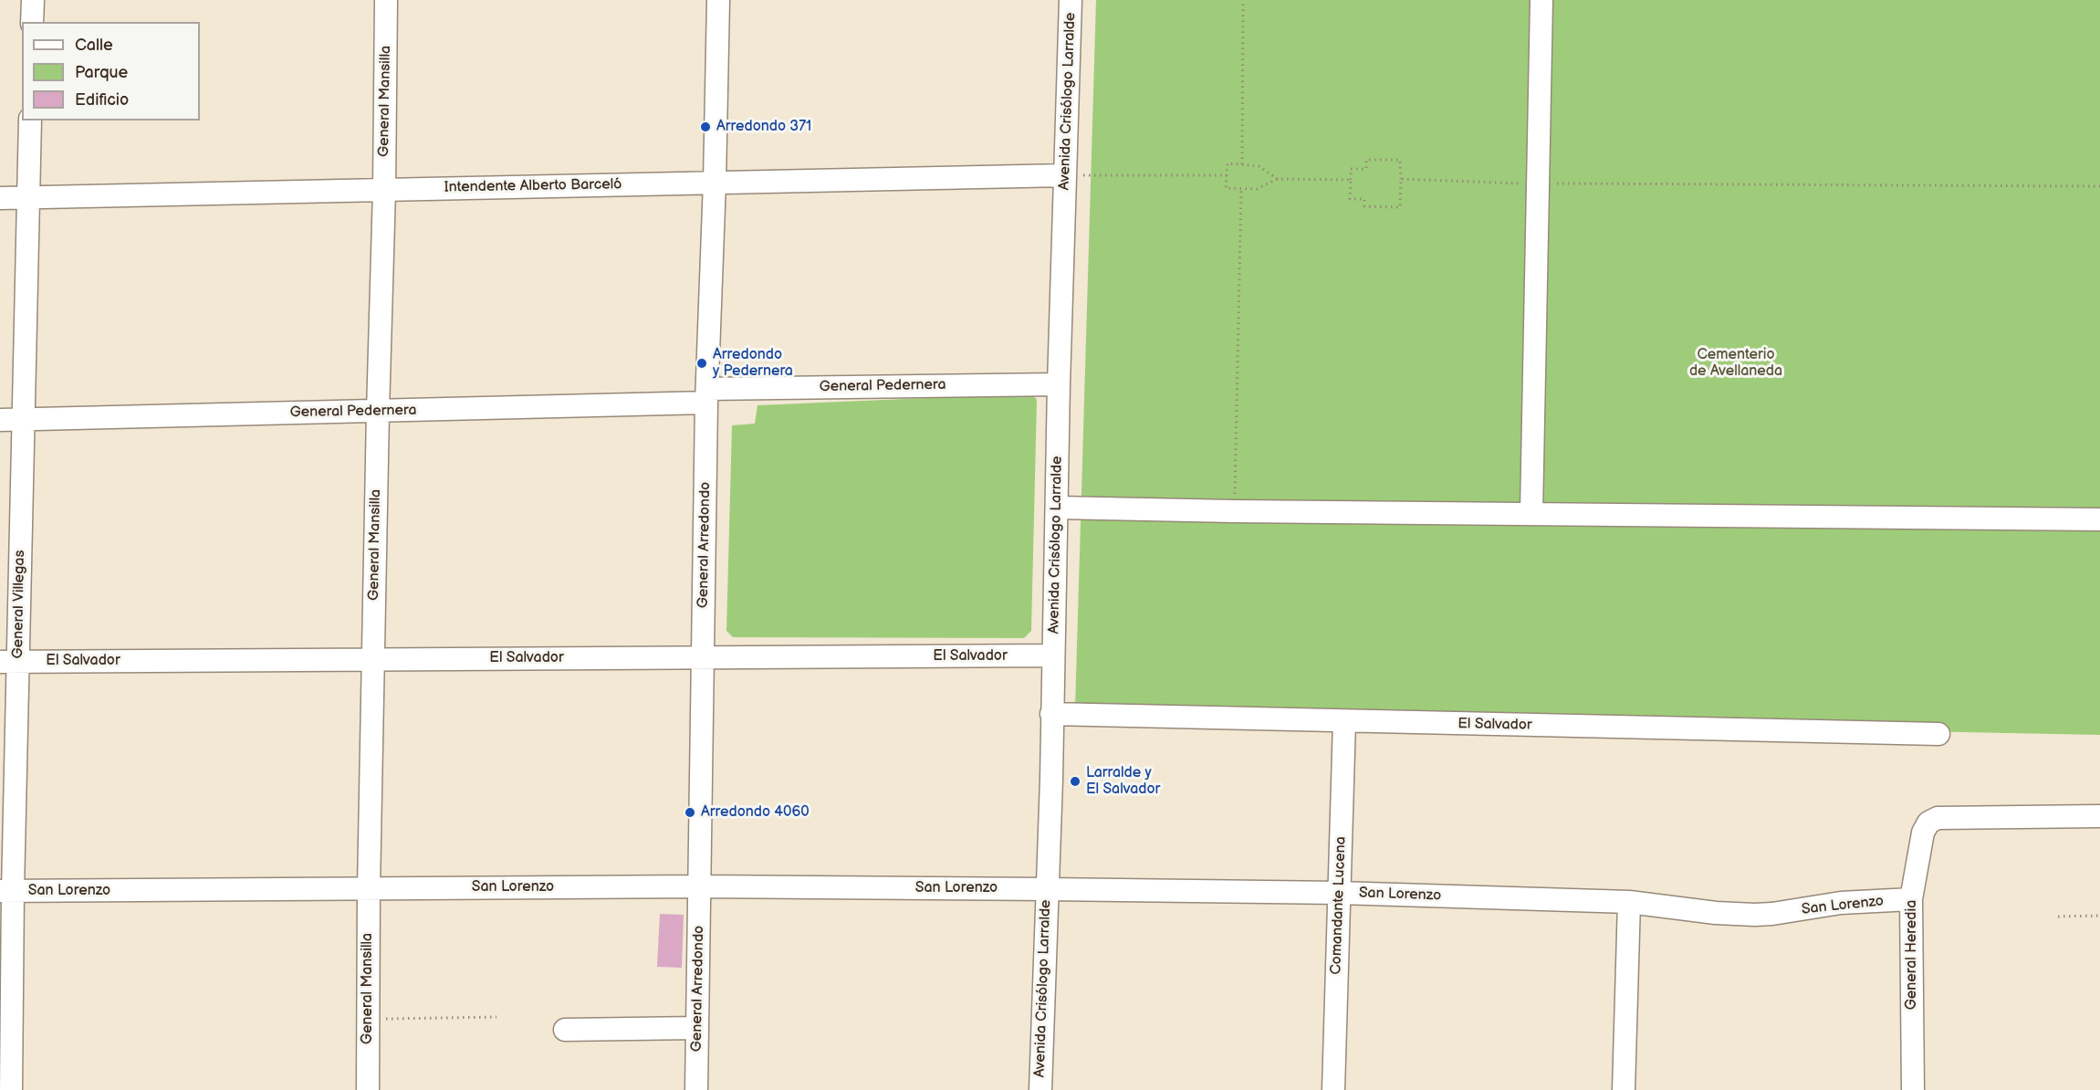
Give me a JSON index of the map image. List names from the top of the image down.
{
  "streets": {
    "street": [
      "General Mansilla",
      "Avenida Crisólogo Larralde",
      "Intendente Alberto Barceló",
      "General Pedernera",
      "General Arredondo",
      "General Villegas",
      "El Salvador",
      "San Lorenzo",
      "Comandante Lucena",
      "General Heredia"
    ]
  },
  "crossings": [
    ["General Mansilla", "Intendente Alberto Barceló"],
    ["General Mansilla", "General Pedernera"],
    ["General Mansilla", "El Salvador"],
    ["General Mansilla", "San Lorenzo"],
    ["Avenida Crisólogo Larralde", "Intendente Alberto Barceló"],
    ["Avenida Crisólogo Larralde", "General Pedernera"],
    ["Avenida Crisólogo Larralde", "El Salvador"],
    ["Avenida Crisólogo Larralde", "San Lorenzo"],
    ["Intendente Alberto Barceló", "General Arredondo"],
    ["Intendente Alberto Barceló", "General Villegas"],
    ["General Pedernera", "General Arredondo"],
    ["General Pedernera", "General Villegas"],
    ["General Arredondo", "El Salvador"],
    ["General Arredondo", "San Lorenzo"],
    ["General Villegas", "El Salvador"],
    ["General Villegas", "San Lorenzo"],
    ["El Salvador", "Comandante Lucena"],
    ["San Lorenzo", "Comandante Lucena"],
    ["San Lorenzo", "General Heredia"]
  ],
  "parks": ["Cementerio de Avellaneda"],
  "places": [
    "Arredondo 371",
    "Arredondo y Pedernera",
    "Larralde y El Salvador",
    "Arredondo 4060"
  ],
  "legend": ["Calle", "Parque", "Edificio"]
}
